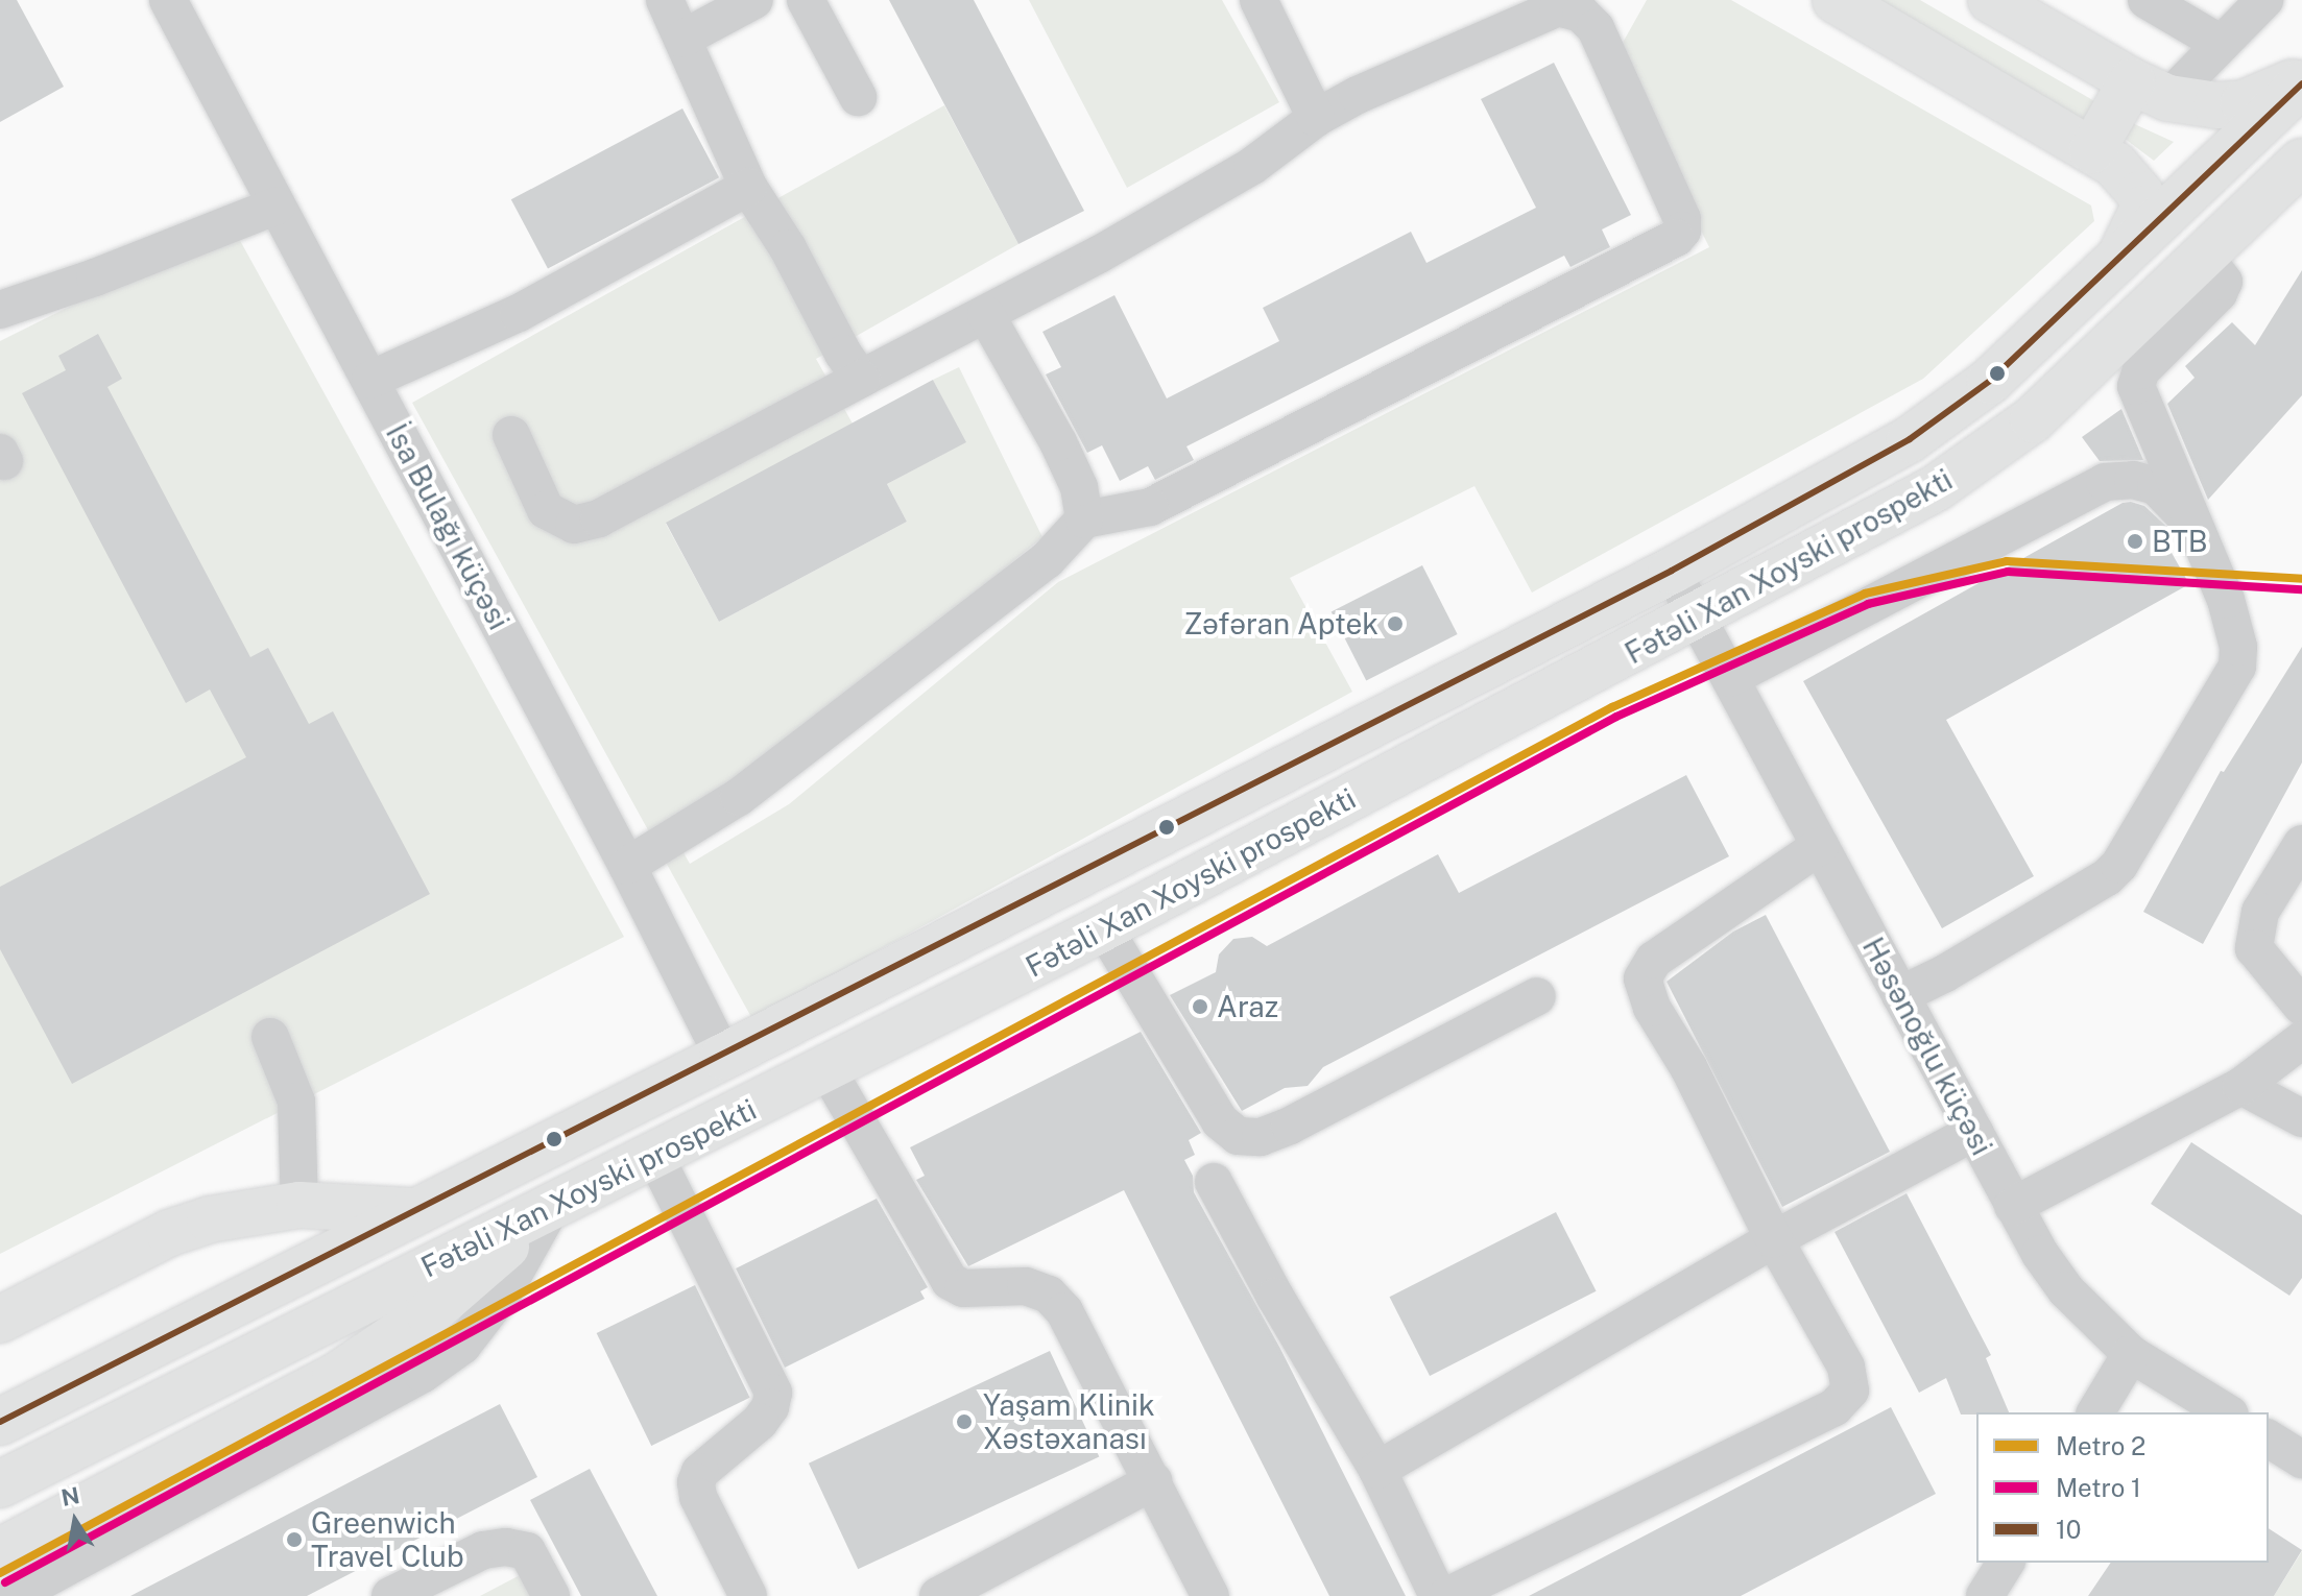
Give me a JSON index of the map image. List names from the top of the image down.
{
  "streets": {
    "main road": ["Fətəli Xan Xoyski prospekti"],
    "street": ["İsa Bulağı küçəsi", "Həsənoğlu küçəsi"]
  },
  "crossings": [
    ["İsa Bulağı küçəsi", "Fətəli Xan Xoyski prospekti"],
    ["Fətəli Xan Xoyski prospekti", "Həsənoğlu küçəsi"]
  ],
  "places": [
    "BTB",
    "Zəfəran Aptek",
    "Araz",
    "Yaşam Klinik Xəstəxanası",
    "Greenwich Travel Club"
  ],
  "lines": ["transit line 10", "metro line 2", "metro line 1"],
  "legend": ["Metro 2", "Metro 1", "10"],
  "north": "top"
}
